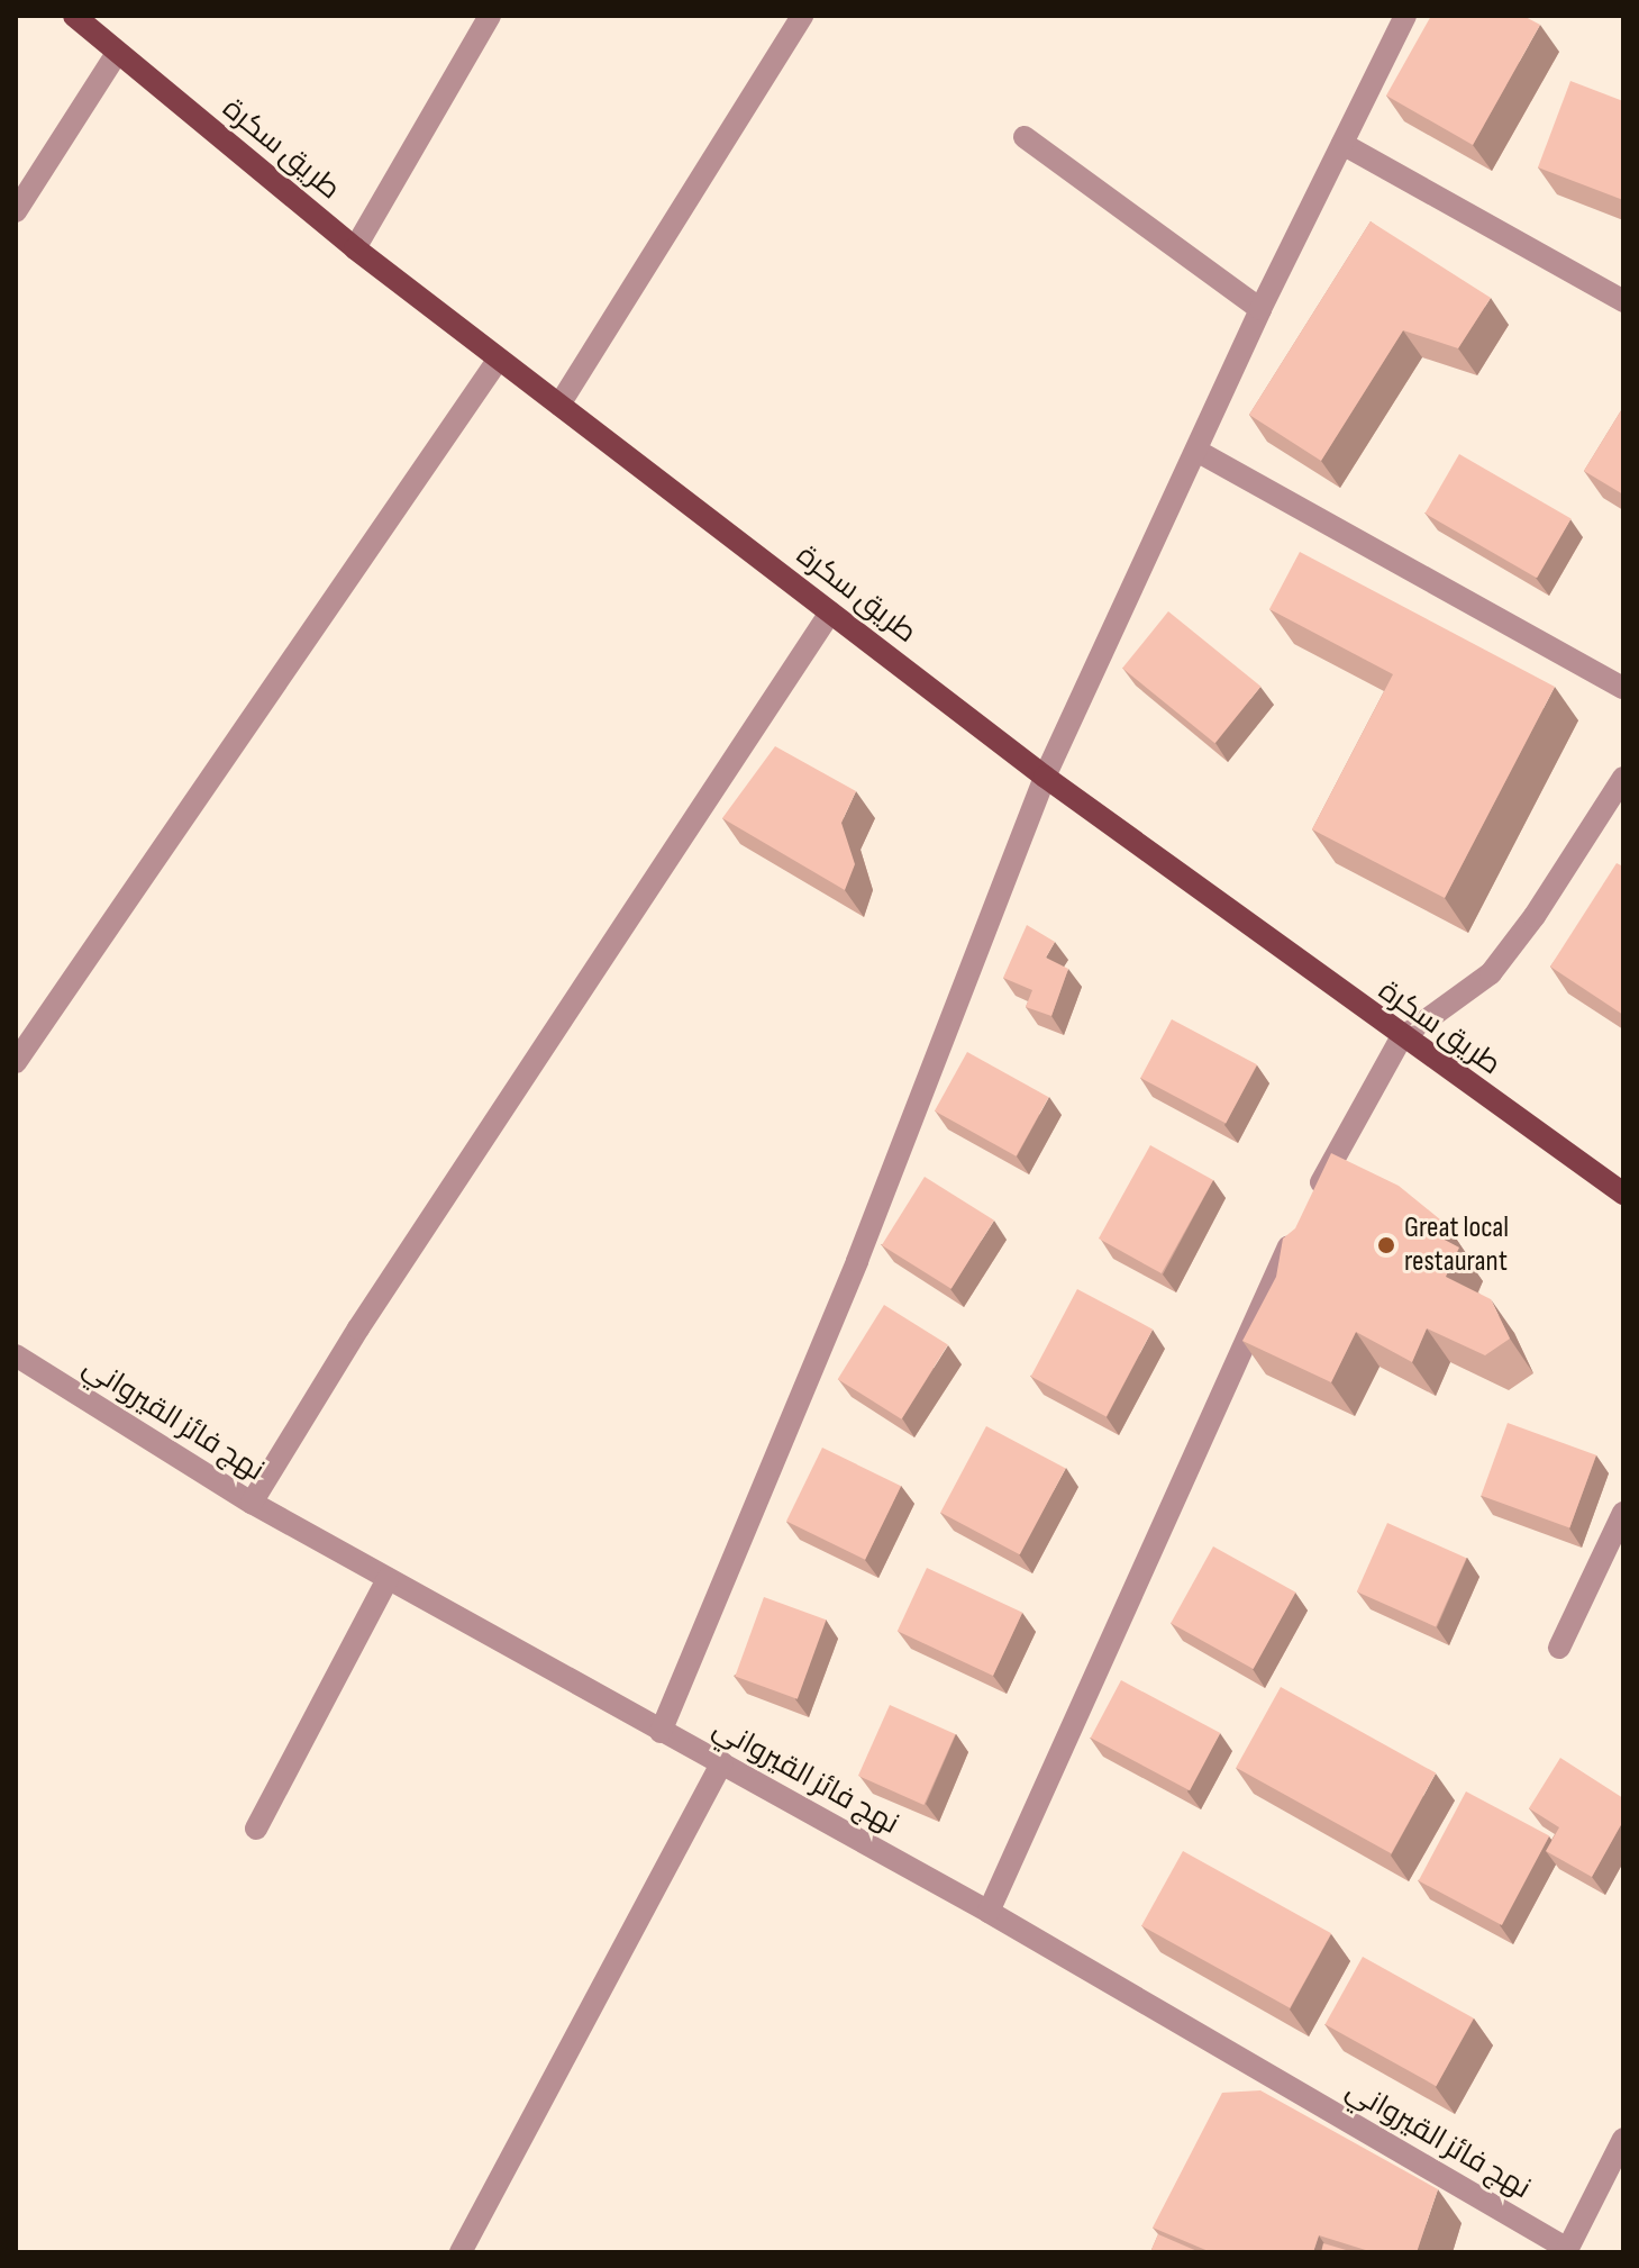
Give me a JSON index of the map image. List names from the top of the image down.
{
  "streets": {
    "main road": ["طريق سكرة"],
    "street": ["نهج فائز القيرواني"]
  },
  "places": ["Great local restaurant"]
}
